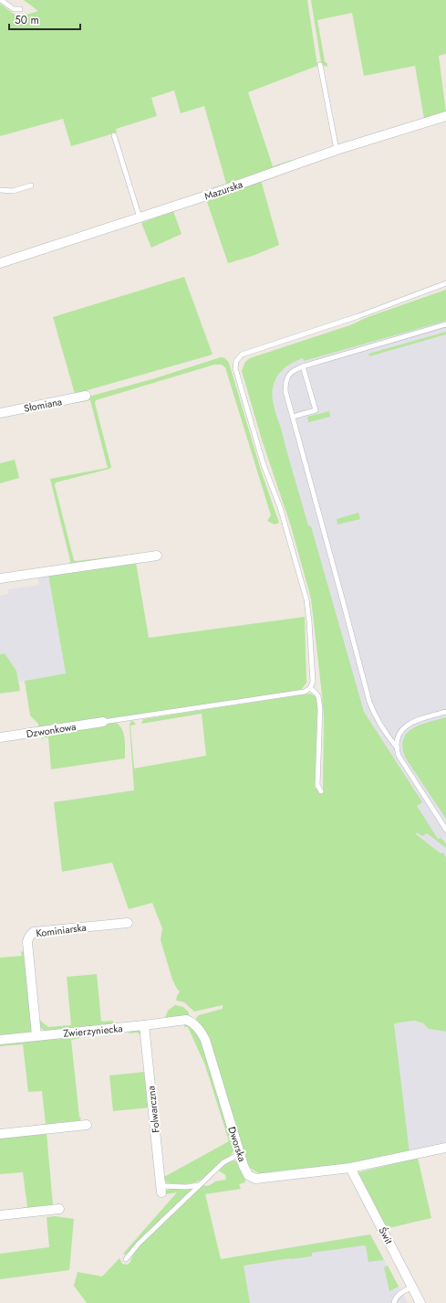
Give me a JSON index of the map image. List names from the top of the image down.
{
  "streets": {
    "street": [
      "Mazurska",
      "Słomiana",
      "Dzwonkowa",
      "Kominiarska",
      "Zwierzyniecka",
      "Folwarczna",
      "Dworska",
      "Świt"
    ]
  },
  "crossings": [
    ["Kominiarska", "Zwierzyniecka"],
    ["Zwierzyniecka", "Folwarczna"],
    ["Zwierzyniecka", "Dworska"],
    ["Dworska", "Świt"]
  ],
  "scale_bar": "50 m"
}
